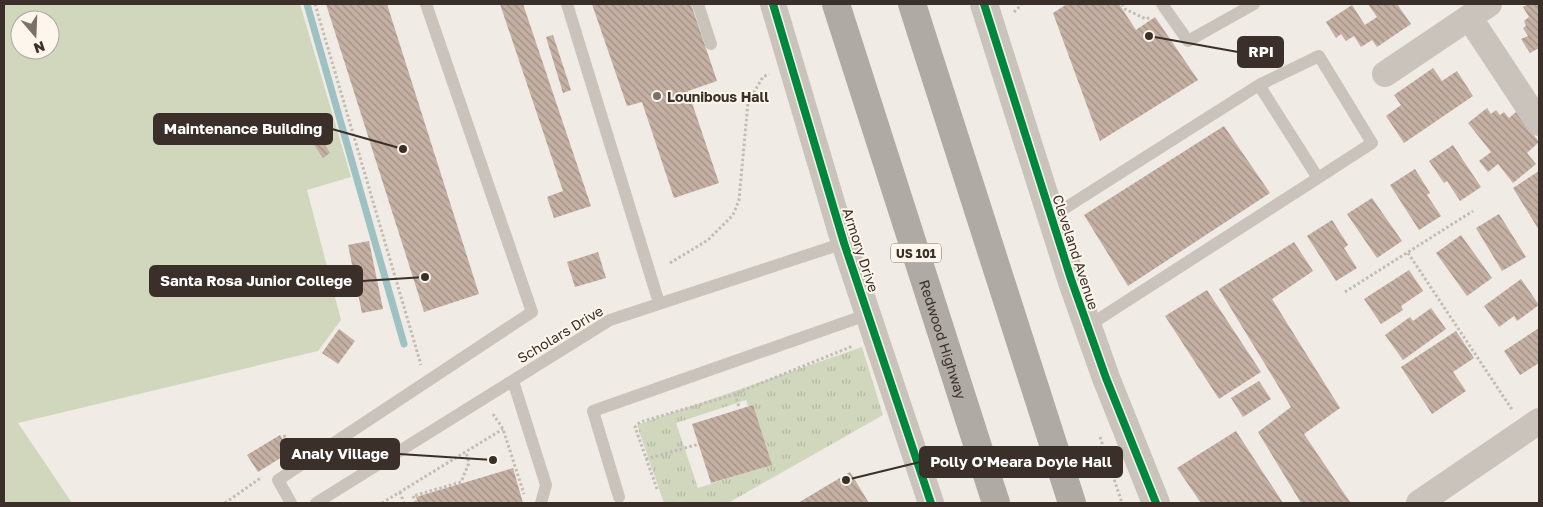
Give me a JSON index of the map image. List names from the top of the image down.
{
  "streets": {
    "highway": ["US 101", "Redwood Highway"],
    "street": ["Armory Drive", "Cleveland Avenue"],
    "lane": ["Scholars Drive"]
  },
  "crossings": [
    ["Armory Drive", "Scholars Drive"]
  ],
  "places": [
    "RPI",
    "Lounibous Hall",
    "Maintenance Building",
    "Santa Rosa Junior College",
    "Analy Village",
    "Polly O'Meara Doyle Hall"
  ],
  "north": "bottom"
}
